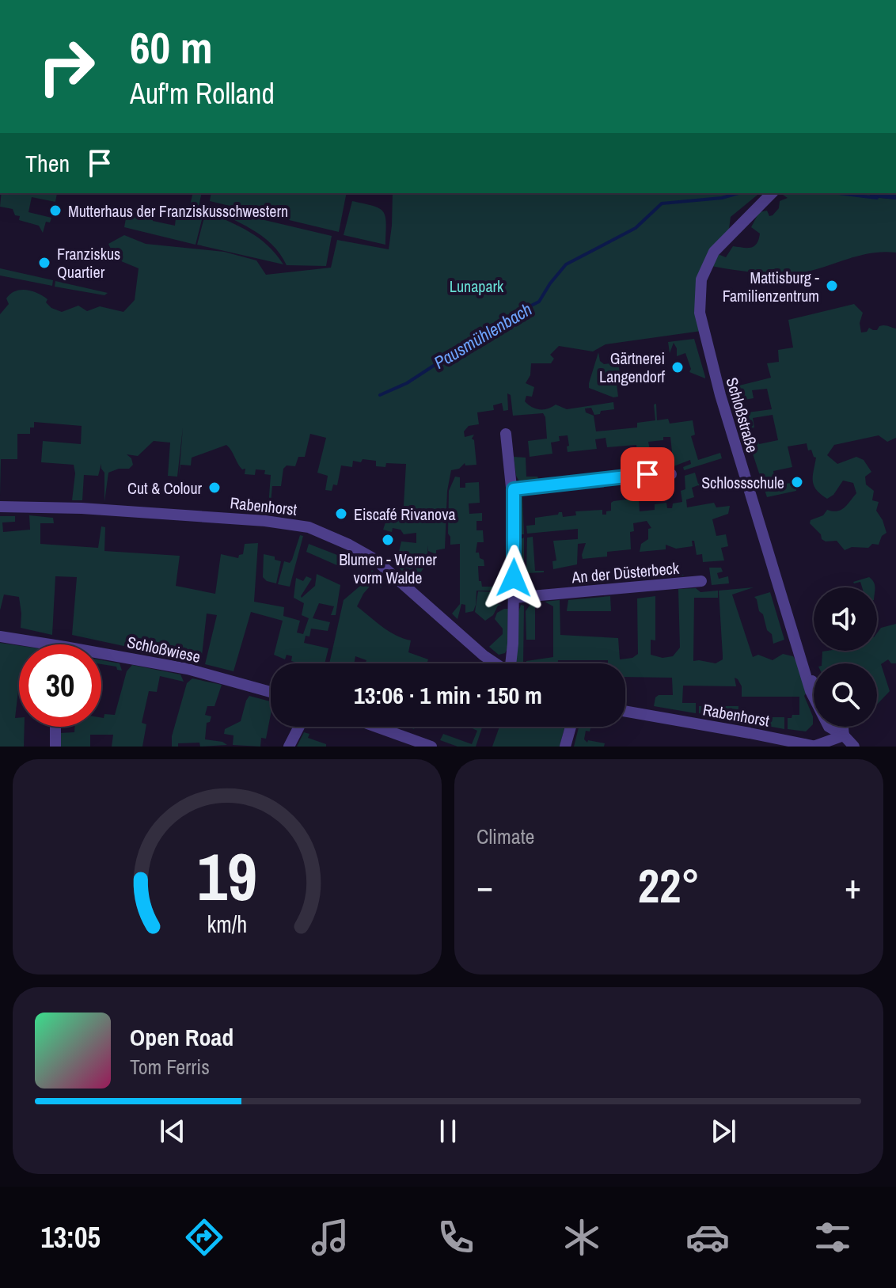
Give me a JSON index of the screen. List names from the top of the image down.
{
  "streets": {
    "street": [
      "Schloßstraße",
      "Rabenhorst",
      "An der Düsterbeck",
      "Schloßwiese"
    ]
  },
  "water": ["Pausmühlenbach"],
  "parks": ["Lunapark"],
  "places": [
    "Mutterhaus der Franziskusschwestern",
    "Franziskus Quartier",
    "Mattisburg - Familienzentrum",
    "Gärtnerei Langendorf",
    "Schlossschule",
    "Cut & Colour",
    "Eiscafé Rivanova",
    "Blumen - Werner vorm Walde"
  ],
  "page": {
    "turn": ["60 m", "Auf'm Rolland"],
    "then": "Then",
    "limit": "30",
    "trip": "13:06 · 1 min · 150 m",
    "tile": "Climate",
    "heat": ["−", "22°", "+"],
    "song": ["Open Road", "Tom Ferris"],
    "tabs": "13:05",
    "gauge": ["19", "km/h"]
  }
}
